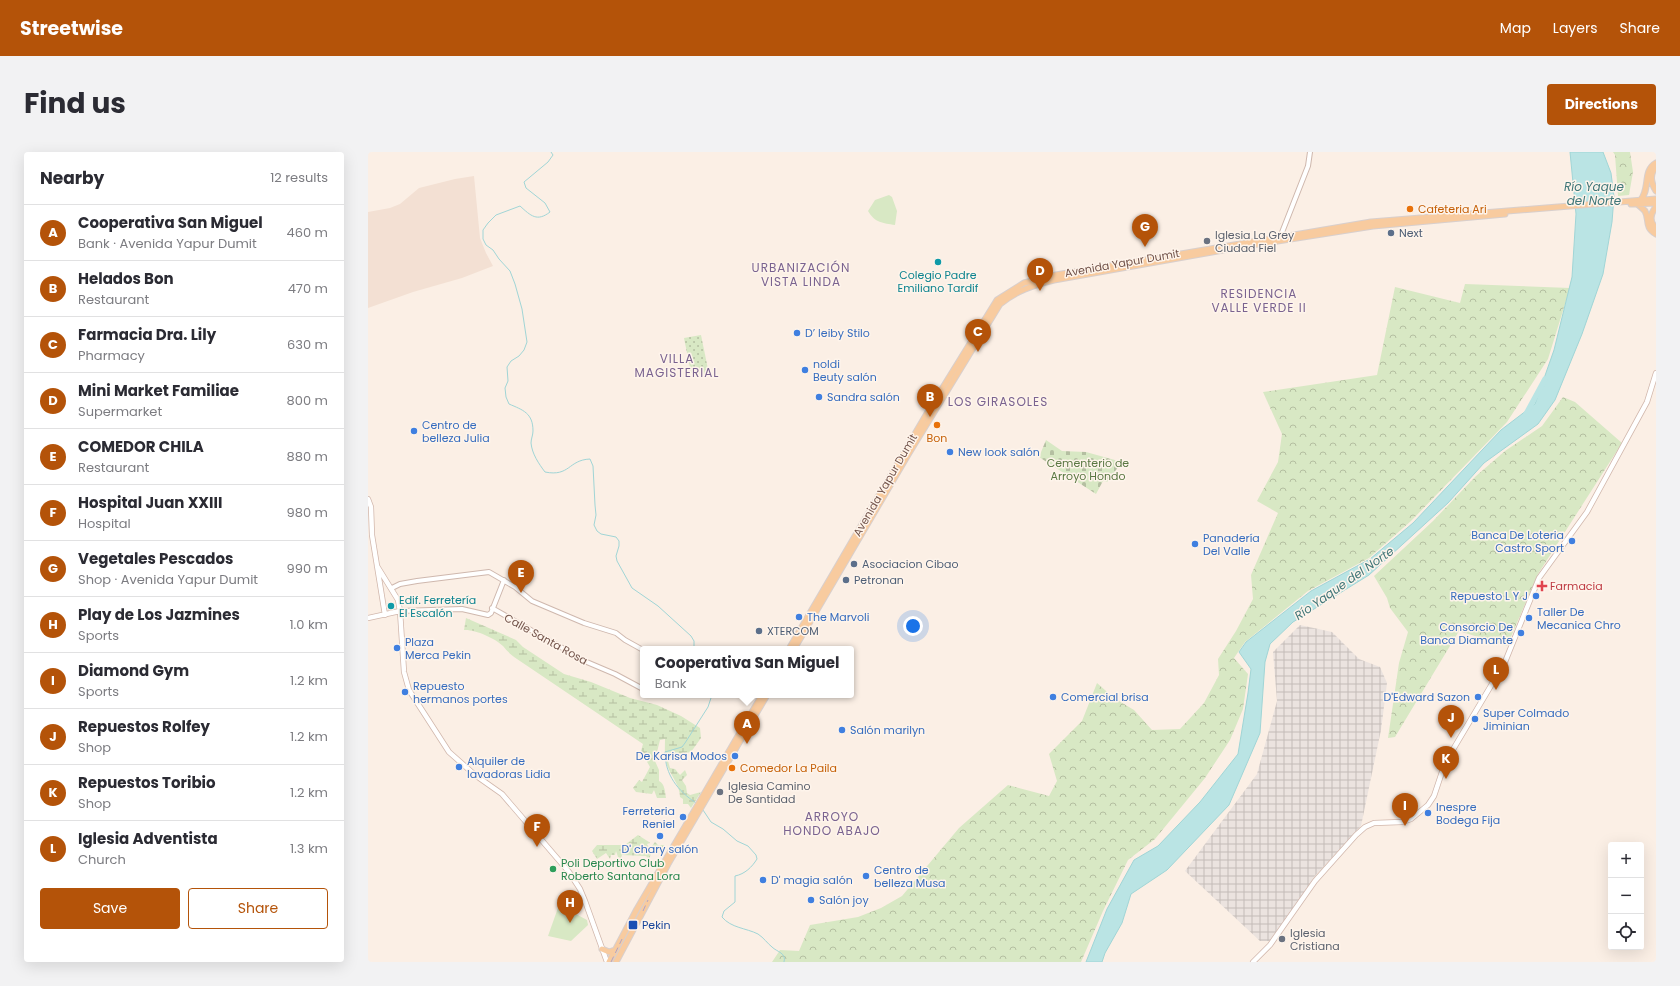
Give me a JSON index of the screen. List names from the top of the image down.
{
  "streets": {
    "main road": ["Avenida Yapur Dumit"],
    "street": ["Calle Santa Rosa"]
  },
  "districts": [
    "URBANIZACIÓN VISTA LINDA",
    "RESIDENCIA VALLE VERDE II",
    "VILLA MAGISTERIAL",
    "LOS GIRASOLES",
    "ARROYO HONDO ABAJO"
  ],
  "water": ["Río Yaque del Norte"],
  "parks": ["Cementerio de Arroyo Hondo"],
  "places": {
    "other": [
      "Cafeteria Ari",
      "Next",
      "Iglesia La Grey Ciudad Fiel",
      "Colegio Padre Emiliano Tardif",
      "D’ leiby Stilo",
      "noldi Beuty salón",
      "Sandra salón",
      "Bon",
      "Centro de belleza Julia",
      "New look salón",
      "Banca De Loteria Castro Sport",
      "Panadería Del Valle",
      "Asociacion Cibao",
      "Petronan",
      "Repuesto L Y J",
      "Edif. Ferretería El Escalón",
      "The Marvoli",
      "Taller De Mecanica Chro",
      "XTERCOM",
      "Consorcio De Banca Diamante",
      "Plaza Merca Pekin",
      "Repuesto hermanos portes",
      "Comercial brisa",
      "D'Edward Sazon",
      "Super Colmado Jiminian",
      "Salón marilyn",
      "De Karisa Modos",
      "Alquiler de lavadoras Lidia",
      "Comedor La Paila",
      "Iglesia Camino De Santidad",
      "Inespre Bodega Fija",
      "Ferreteria Reniel",
      "D' chary salón",
      "Poli Deportivo Club Roberto Santana Lora",
      "Centro de belleza Musa",
      "D' magia salón",
      "Salón joy",
      "Iglesia Cristiana"
    ],
    "health": ["Farmacia"],
    "transit": ["Pekin"]
  },
  "page": {
    "header": "Streetwise",
    "nav": ["Map", "Layers", "Share"],
    "title": "Find us",
    "buttons": [
      "Directions",
      ["Save", "Share"]
    ],
    "heading": ["Nearby", "12 results"],
    "list": [
      {
        "mark": "A",
        "name": "Cooperativa San Miguel",
        "note": "Bank · Avenida Yapur Dumit",
        "value": "460 m"
      },
      {
        "mark": "B",
        "name": "Helados Bon",
        "note": "Restaurant",
        "value": "470 m"
      },
      {
        "mark": "C",
        "name": "Farmacia Dra. Lily",
        "note": "Pharmacy",
        "value": "630 m"
      },
      {
        "mark": "D",
        "name": "Mini Market Familiae",
        "note": "Supermarket",
        "value": "800 m"
      },
      {
        "mark": "E",
        "name": "COMEDOR CHILA",
        "note": "Restaurant",
        "value": "880 m"
      },
      {
        "mark": "F",
        "name": "Hospital Juan XXIII",
        "note": "Hospital",
        "value": "980 m"
      },
      {
        "mark": "G",
        "name": "Vegetales Pescados",
        "note": "Shop · Avenida Yapur Dumit",
        "value": "990 m"
      },
      {
        "mark": "H",
        "name": "Play de Los Jazmines",
        "note": "Sports",
        "value": "1.0 km"
      },
      {
        "mark": "I",
        "name": "Diamond Gym",
        "note": "Sports",
        "value": "1.2 km"
      },
      {
        "mark": "J",
        "name": "Repuestos Rolfey",
        "note": "Shop",
        "value": "1.2 km"
      },
      {
        "mark": "K",
        "name": "Repuestos Toribio",
        "note": "Shop",
        "value": "1.2 km"
      },
      {
        "mark": "L",
        "name": "Iglesia Adventista",
        "note": "Church",
        "value": "1.3 km"
      }
    ],
    "pins": [
      "G",
      "D",
      "C",
      "B",
      "E",
      "L",
      "J",
      "A",
      "K",
      "I",
      "F",
      "H"
    ],
    "popup": ["Cooperativa San Miguel", "Bank"],
    "map_buttons": ["+", "−"]
  }
}
